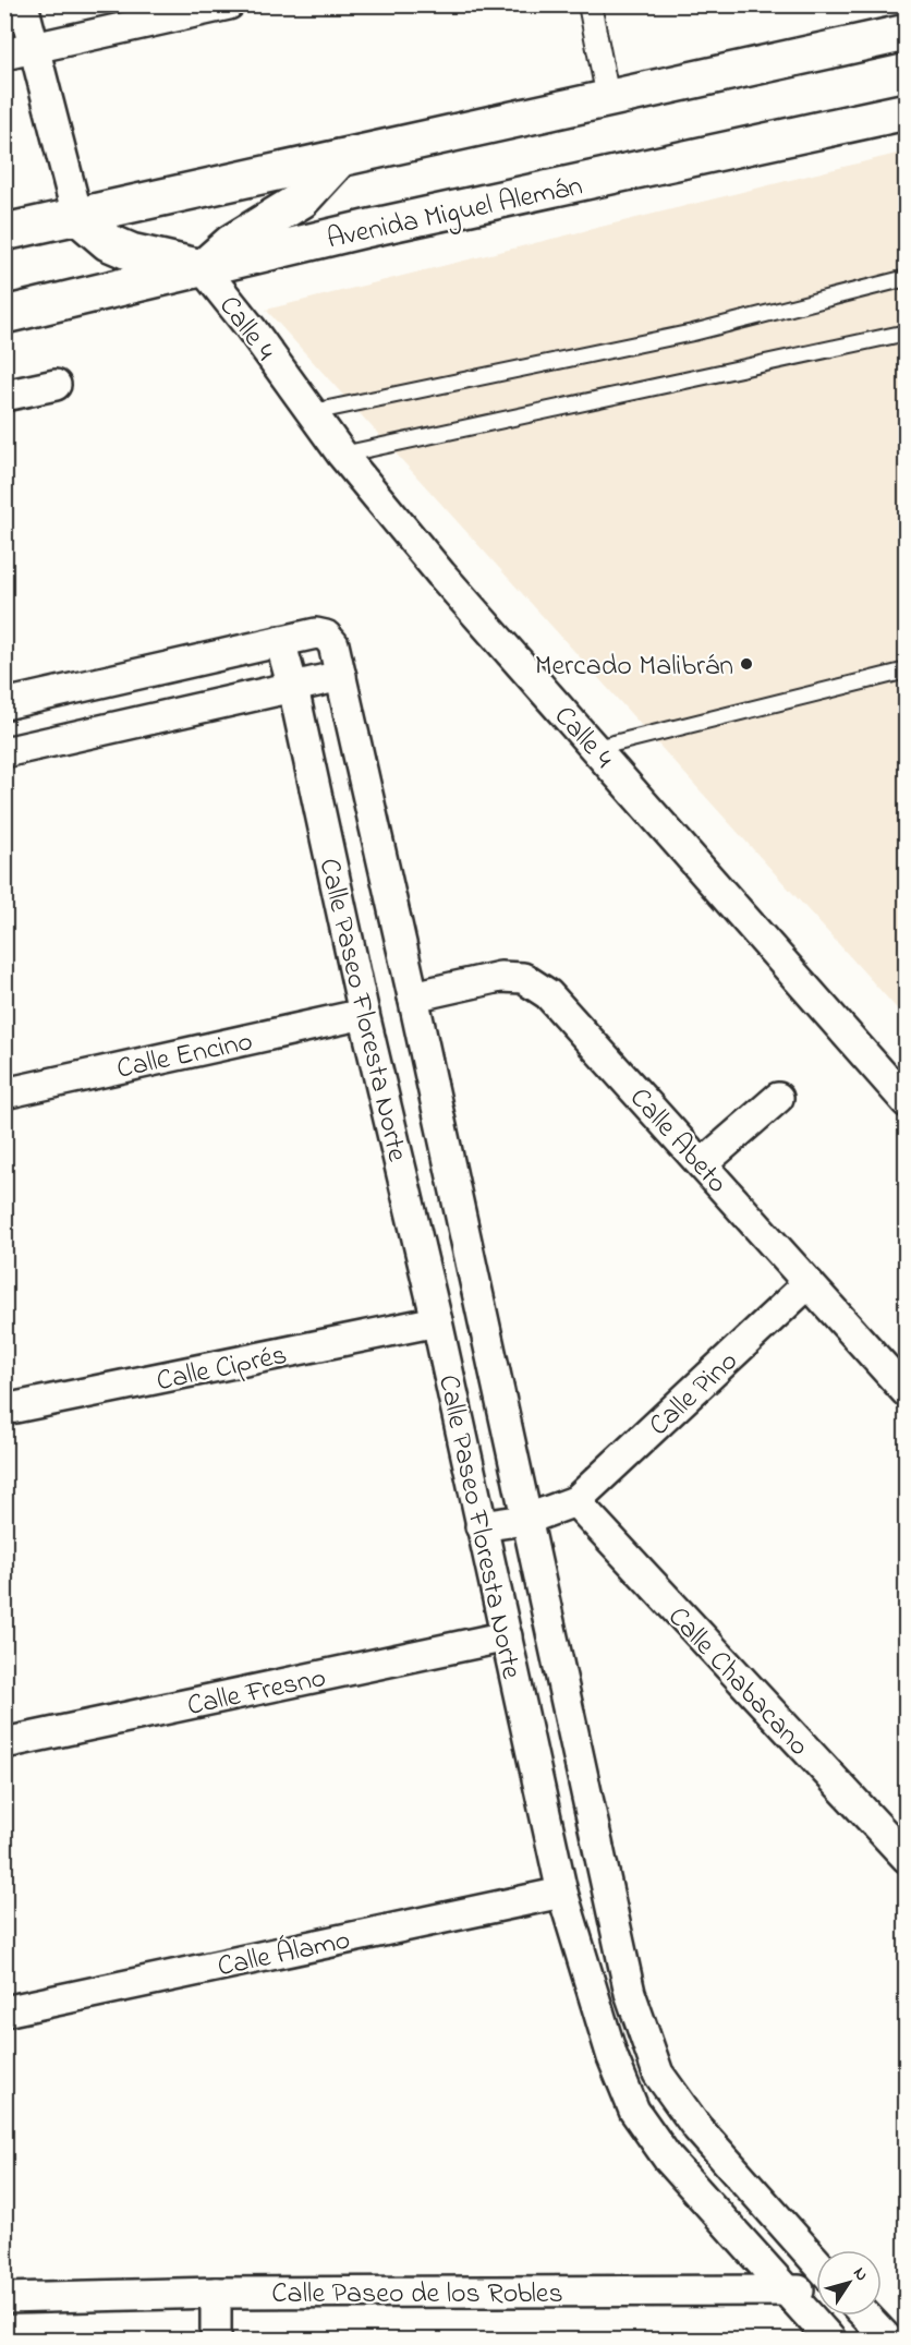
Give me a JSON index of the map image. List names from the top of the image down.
{
  "streets": {
    "main road": ["Avenida Miguel Alemán"],
    "street": [
      "Calle 4",
      "Calle Paseo Floresta Norte",
      "Calle Encino",
      "Calle Abeto",
      "Calle Ciprés",
      "Calle Pino",
      "Calle Chabacano",
      "Calle Fresno",
      "Calle Álamo",
      "Calle Paseo de los Robles"
    ]
  },
  "crossings": [
    ["Avenida Miguel Alemán", "Calle 4"],
    ["Calle Paseo Floresta Norte", "Calle Encino"],
    ["Calle Paseo Floresta Norte", "Calle Abeto"],
    ["Calle Paseo Floresta Norte", "Calle Ciprés"],
    ["Calle Paseo Floresta Norte", "Calle Fresno"],
    ["Calle Paseo Floresta Norte", "Calle Álamo"],
    ["Calle Paseo Floresta Norte", "Calle Paseo de los Robles"],
    ["Calle Abeto", "Calle Pino"],
    ["Calle Pino", "Calle Chabacano"]
  ],
  "places": ["Mercado Malibrán"],
  "north": "top right"
}
